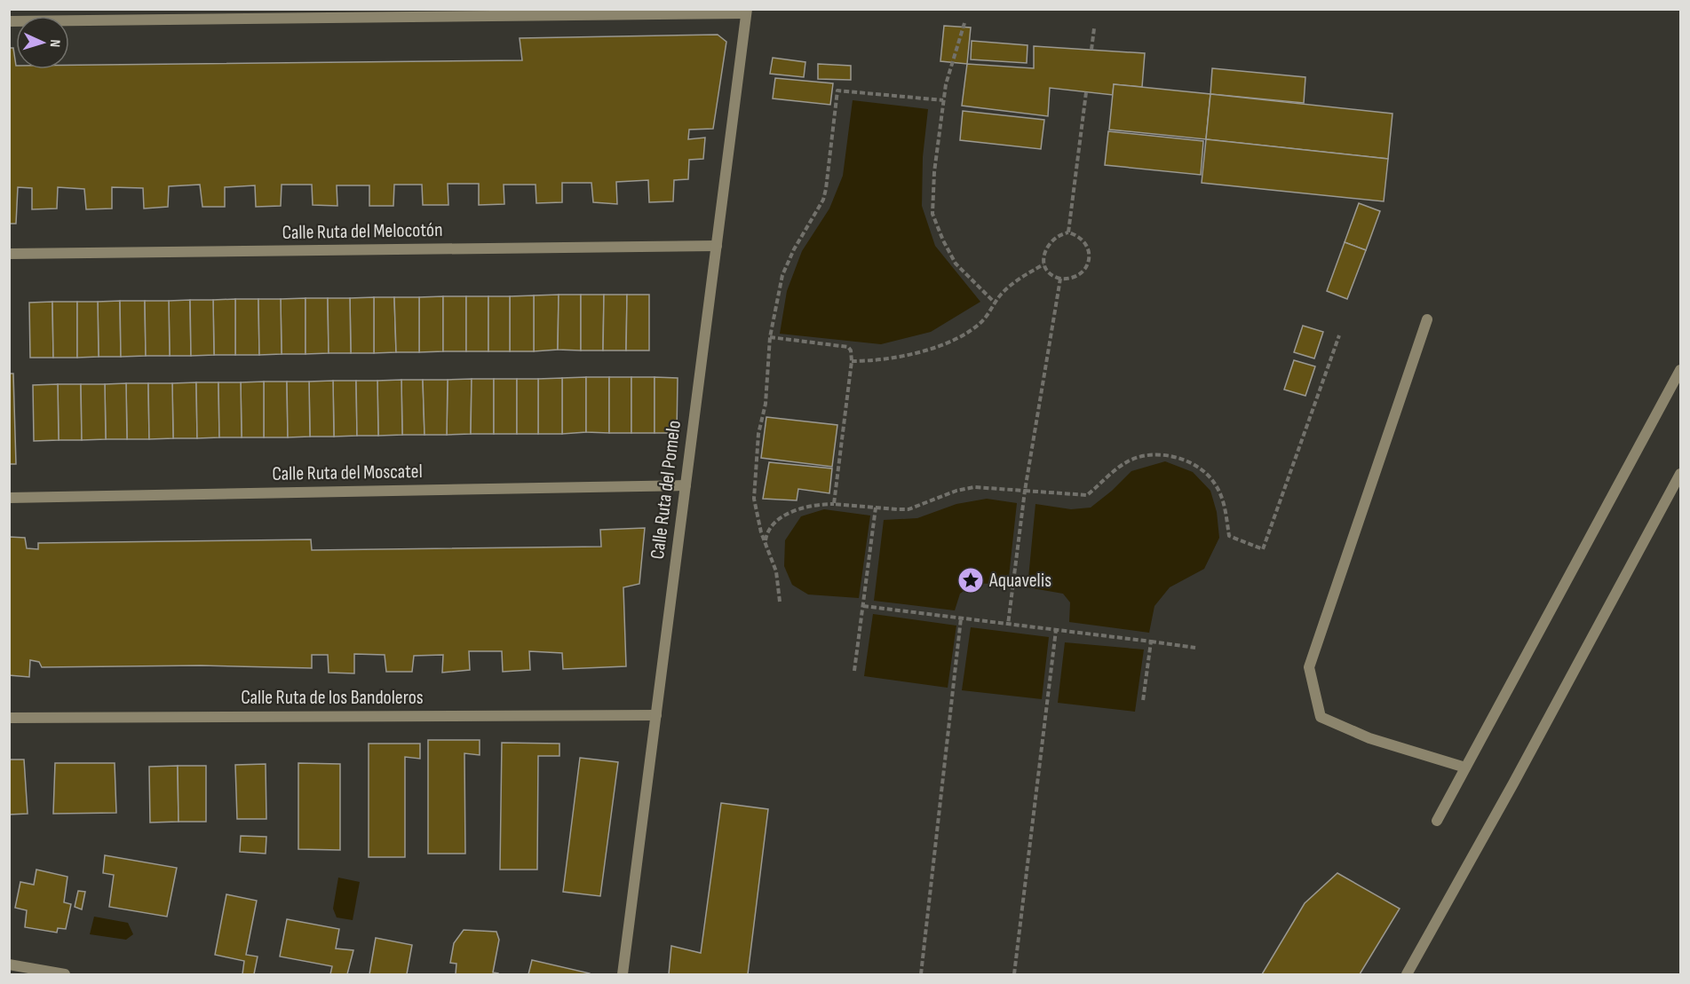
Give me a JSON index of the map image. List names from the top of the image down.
{
  "streets": {
    "street": [
      "Calle Ruta del Melocotón",
      "Calle Ruta del Moscatel",
      "Calle Ruta del Pomelo",
      "Calle Ruta de los Bandoleros"
    ]
  },
  "crossings": [
    ["Calle Ruta del Melocotón", "Calle Ruta del Pomelo"],
    ["Calle Ruta del Moscatel", "Calle Ruta del Pomelo"],
    ["Calle Ruta del Pomelo", "Calle Ruta de los Bandoleros"]
  ],
  "places": {
    "place": ["Aquavelis"]
  },
  "north": "right"
}
